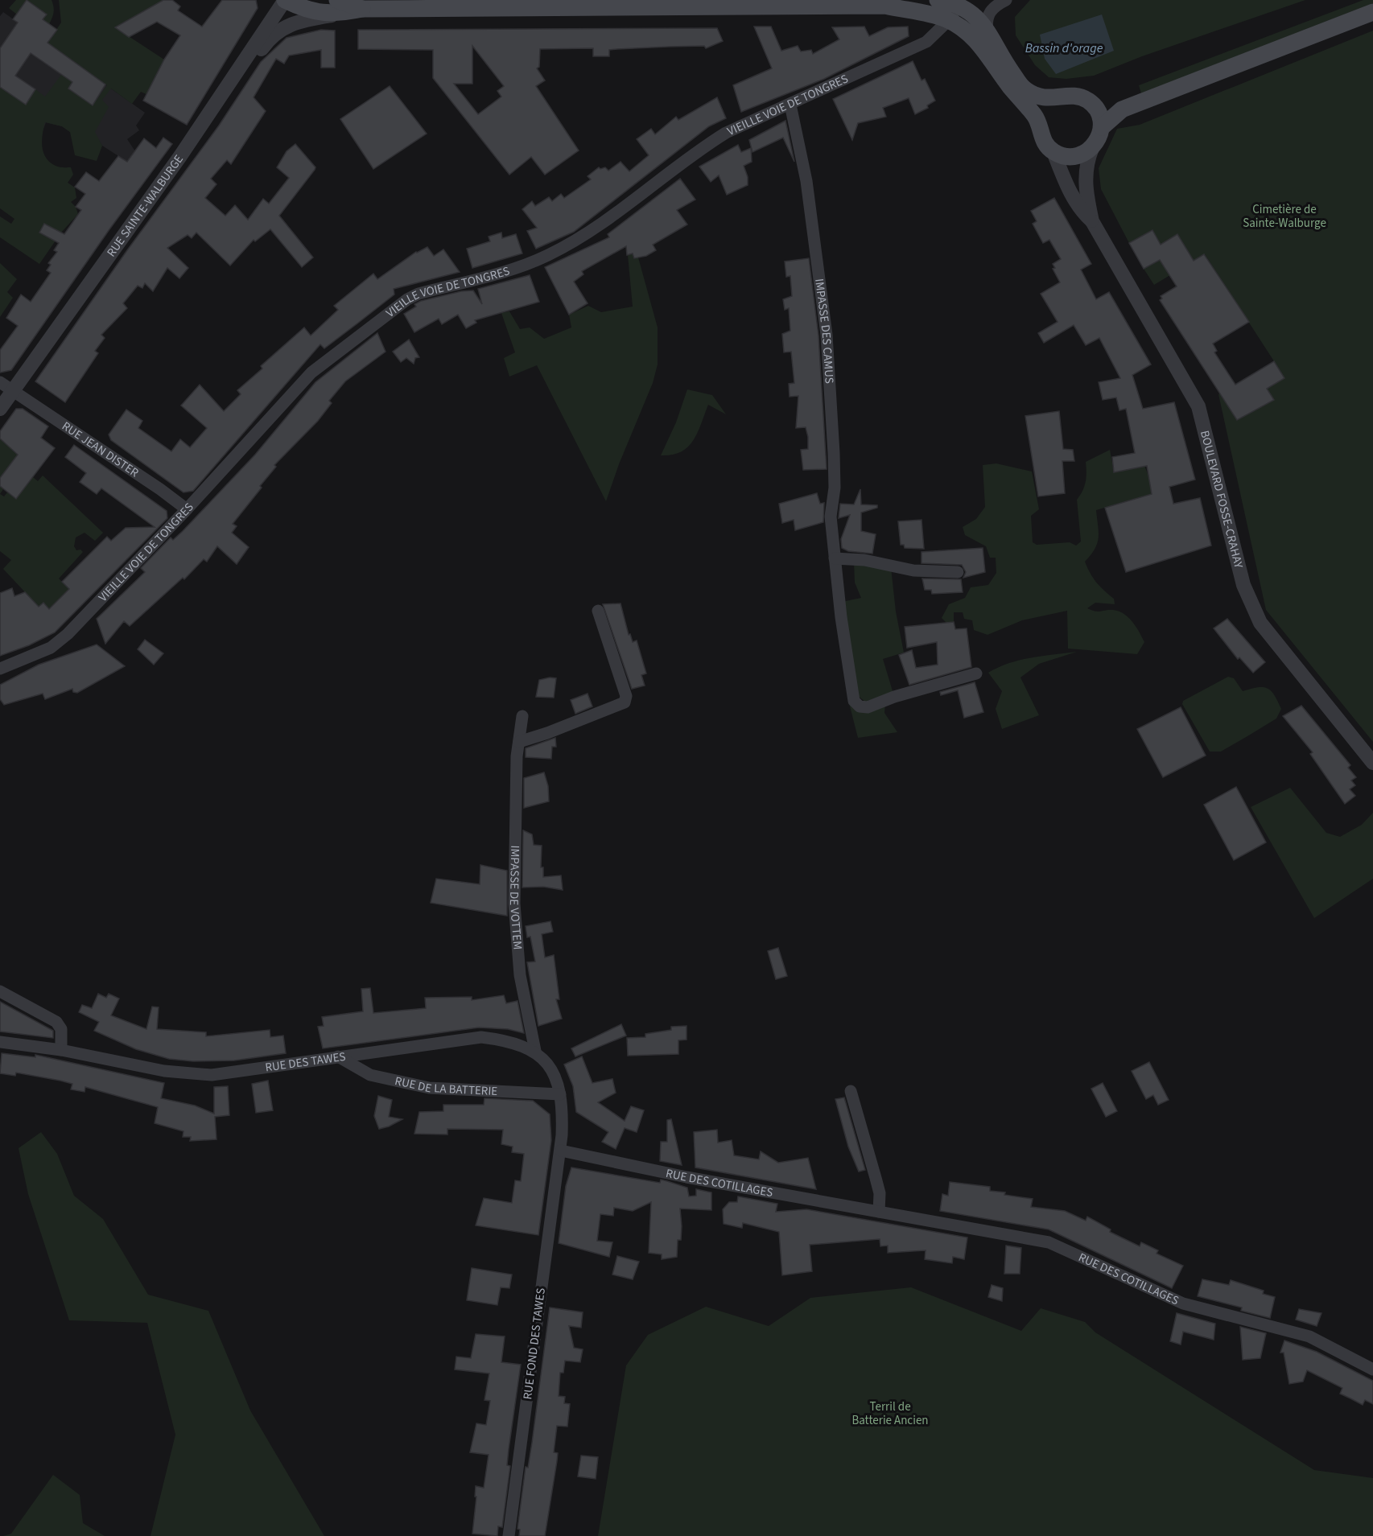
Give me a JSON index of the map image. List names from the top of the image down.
{
  "streets": {
    "main road": ["BOULEVARD FOSSE-CRAHAY"],
    "street": [
      "VIEILLE VOIE DE TONGRES",
      "RUE SAINTE-WALBURGE",
      "IMPASSE DES CAMUS",
      "RUE JEAN DISTER",
      "IMPASSE DE VOTTEM",
      "RUE DES TAWES",
      "RUE DE LA BATTERIE",
      "RUE DES COTILLAGES",
      "RUE FOND DES TAWES"
    ]
  },
  "crossings": [
    ["VIEILLE VOIE DE TONGRES", "IMPASSE DES CAMUS"],
    ["VIEILLE VOIE DE TONGRES", "RUE JEAN DISTER"],
    ["VIEILLE VOIE DE TONGRES", "BOULEVARD FOSSE-CRAHAY"],
    ["RUE SAINTE-WALBURGE", "RUE JEAN DISTER"],
    ["IMPASSE DE VOTTEM", "RUE DES TAWES"],
    ["RUE DES TAWES", "RUE DE LA BATTERIE"],
    ["RUE DES COTILLAGES", "RUE FOND DES TAWES"]
  ],
  "water": ["Bassin d'orage"],
  "parks": ["Cimetière de Sainte-Walburge", "Terril de Batterie Ancien"]
}
